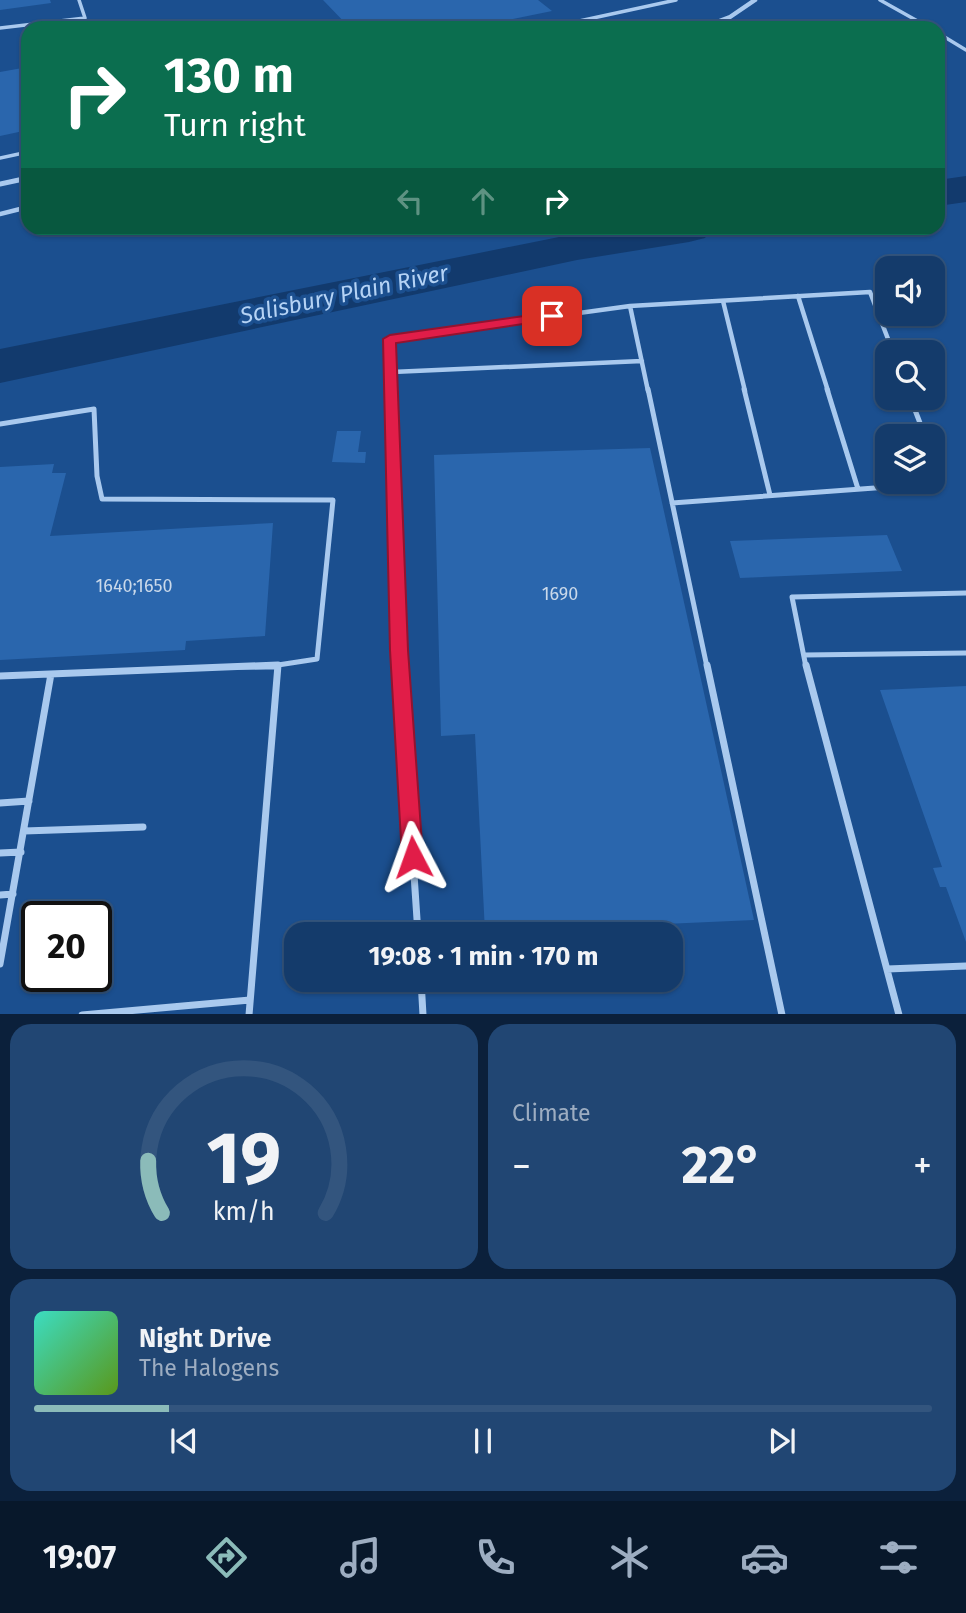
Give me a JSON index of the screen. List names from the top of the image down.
{
  "water": ["Salisbury Plain River"],
  "house_numbers": ["1640;1650", "1690"],
  "page": {
    "turn": ["130 m", "Turn right"],
    "limit": "20",
    "trip": "19:08 · 1 min · 170 m",
    "tile": "Climate",
    "heat": ["−", "22°", "+"],
    "song": ["Night Drive", "The Halogens"],
    "tabs": "19:07",
    "gauge": ["19", "km/h"]
  }
}
